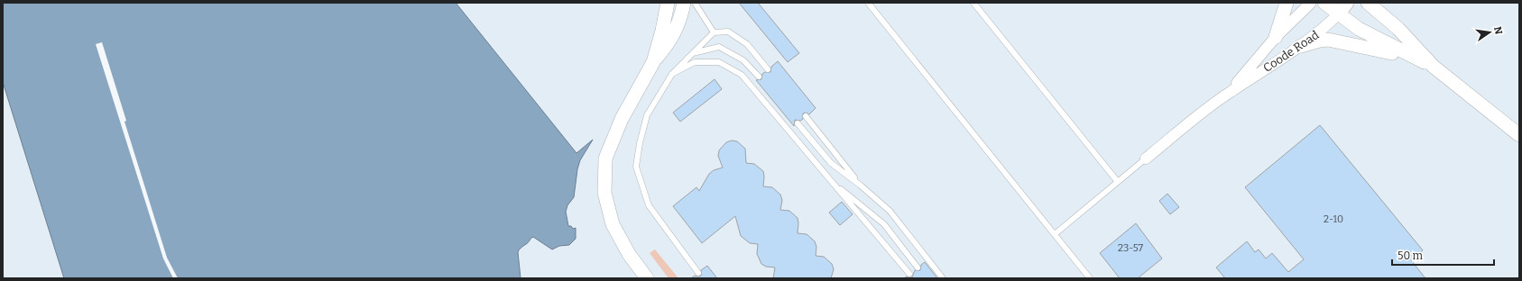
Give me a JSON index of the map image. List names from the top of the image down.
{
  "streets": {
    "street": ["Coode Road"]
  },
  "house_numbers": ["2-10", "23-57"],
  "scale_bar": "50 m",
  "north": "right"
}
